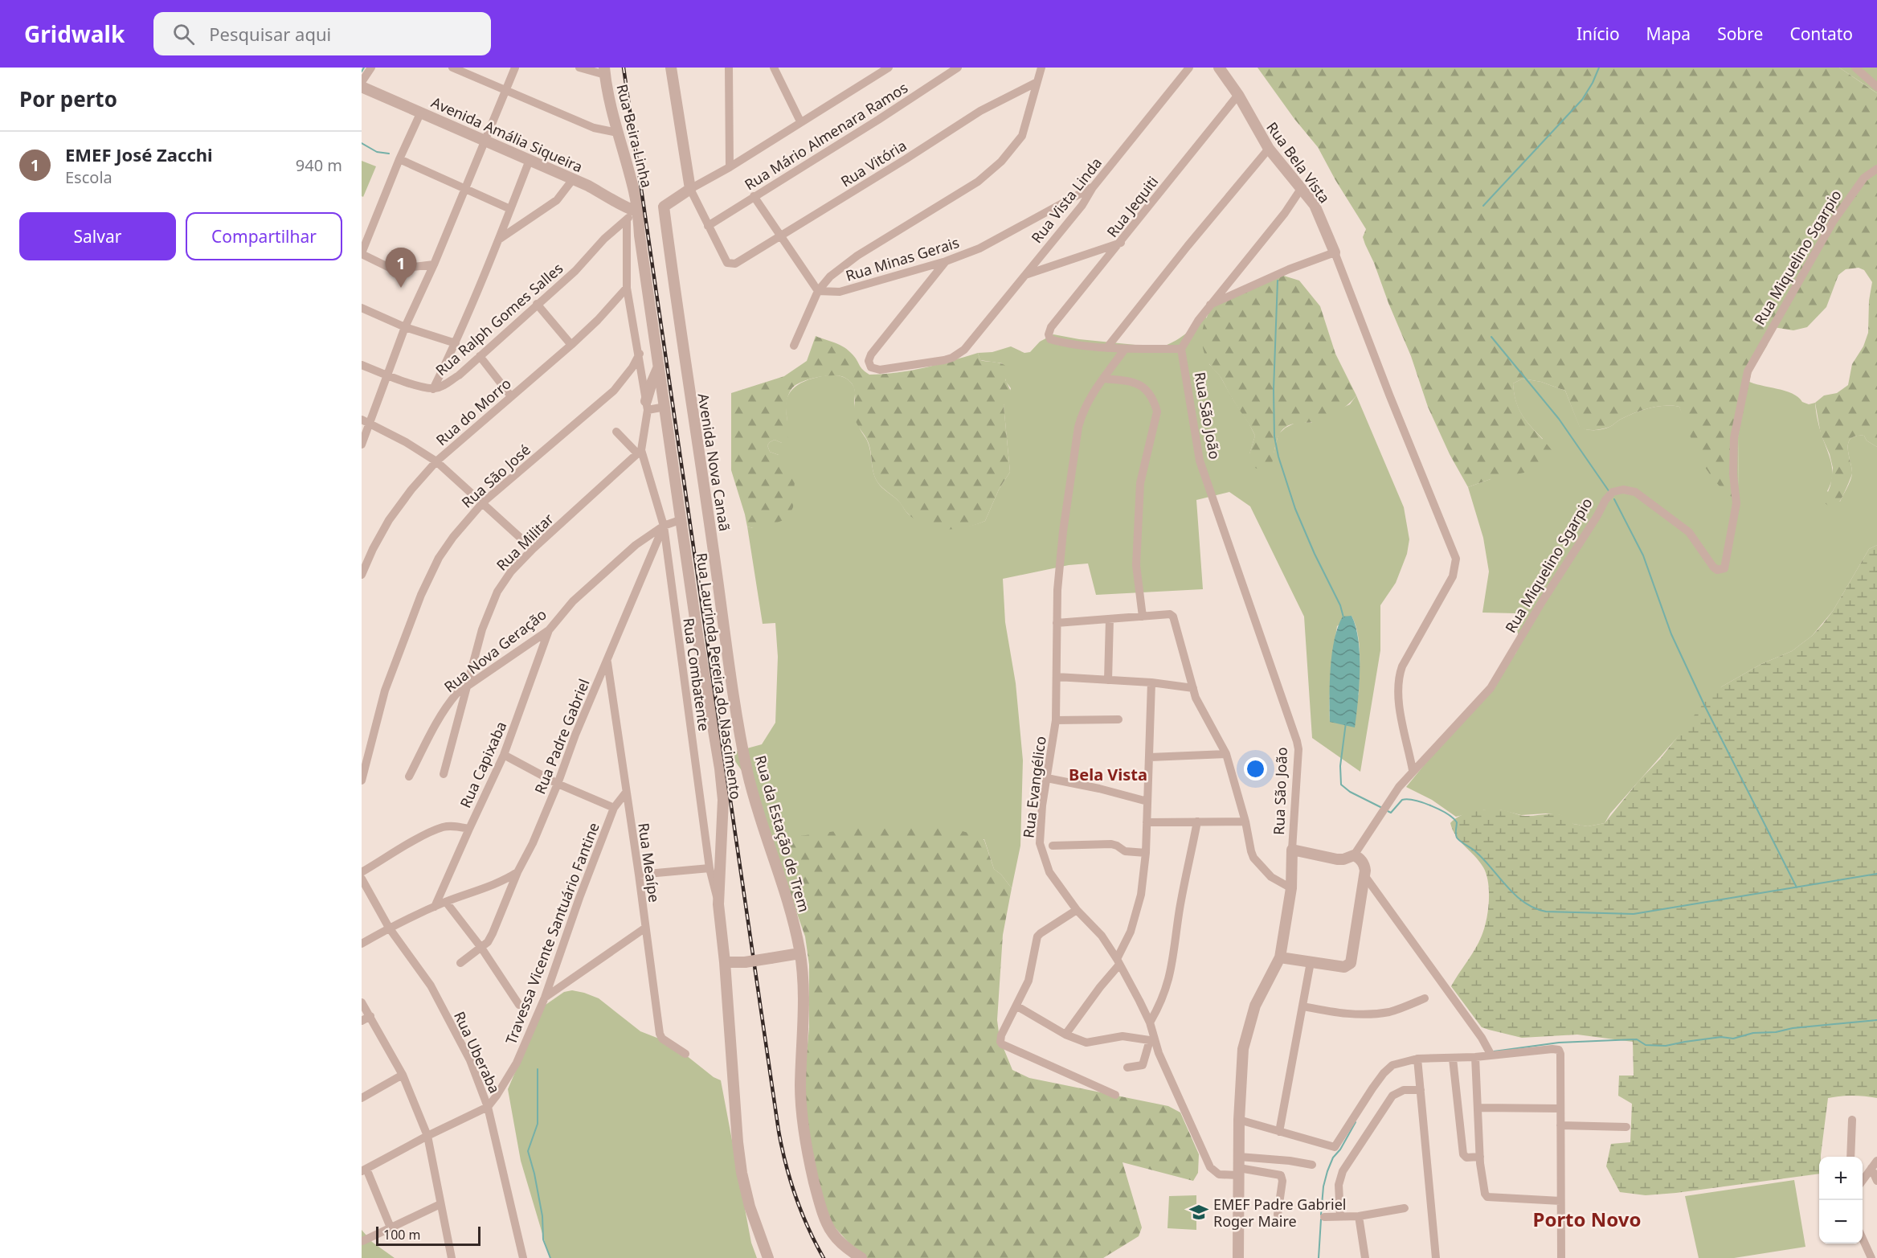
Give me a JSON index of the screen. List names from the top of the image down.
{
  "streets": {
    "street": [
      "Avenida Amália Siqueira",
      "Rua Beira Linha",
      "Rua Mário Almenara Ramos",
      "Rua Bela Vista",
      "Rua Vitória",
      "Rua Vista Linda",
      "Rua Jequiti",
      "Rua Miquelino Sgarpio",
      "Rua Minas Gerais",
      "Rua Ralph Gomes Salles",
      "Rua do Morro",
      "Rua São João",
      "Avenida Nova Canaã",
      "Rua São José",
      "Rua Militar",
      "Rua Nova Geração",
      "Rua Combatente",
      "Rua Laurinda Pereira do Nascimento",
      "Rua Padre Gabriel",
      "Rua Capixaba",
      "Rua Evangélico",
      "Rua da Estação de Trem",
      "Rua Meaípe",
      "Travessa Vicente Santuário Fantine",
      "Rua Uberaba"
    ]
  },
  "crossings": [
    ["Avenida Amália Siqueira", "Rua Beira Linha"],
    ["Avenida Amália Siqueira", "Rua Ralph Gomes Salles"],
    ["Avenida Amália Siqueira", "Rua Laurinda Pereira do Nascimento"],
    ["Rua Beira Linha", "Rua Ralph Gomes Salles"],
    ["Rua Beira Linha", "Rua Laurinda Pereira do Nascimento"],
    ["Rua Mário Almenara Ramos", "Rua Vitória"],
    ["Rua Bela Vista", "Rua Jequiti"],
    ["Rua Vista Linda", "Rua Minas Gerais"],
    ["Rua Ralph Gomes Salles", "Rua Laurinda Pereira do Nascimento"],
    ["Rua São João", "Rua Evangélico"],
    ["Avenida Nova Canaã", "Rua da Estação de Trem"],
    ["Rua Militar", "Rua Nova Geração"],
    ["Rua Militar", "Rua Combatente"],
    ["Rua Nova Geração", "Rua Combatente"],
    ["Rua Nova Geração", "Rua Padre Gabriel"],
    ["Rua Nova Geração", "Rua Capixaba"],
    ["Rua Combatente", "Rua Laurinda Pereira do Nascimento"],
    ["Rua Combatente", "Rua Padre Gabriel"],
    ["Rua Padre Gabriel", "Rua Meaípe"],
    ["Rua Meaípe", "Travessa Vicente Santuário Fantine"],
    ["Travessa Vicente Santuário Fantine", "Rua Uberaba"]
  ],
  "districts": ["Bela Vista", "Porto Novo"],
  "places": {
    "school or university": ["EMEF Padre Gabriel Roger Maire"]
  },
  "scale_bar": "100 m",
  "page": {
    "header": "Gridwalk",
    "search": "Pesquisar aqui",
    "nav": [
      "Início",
      "Mapa",
      "Sobre",
      "Contato"
    ],
    "heading": "Por perto",
    "list": [
      {
        "mark": "1",
        "name": "EMEF José Zacchi",
        "note": "Escola",
        "value": "940 m"
      }
    ],
    "buttons": ["Salvar", "Compartilhar"],
    "pins": "1",
    "map_buttons": ["+", "−"],
    "scale": "100 m"
  }
}
